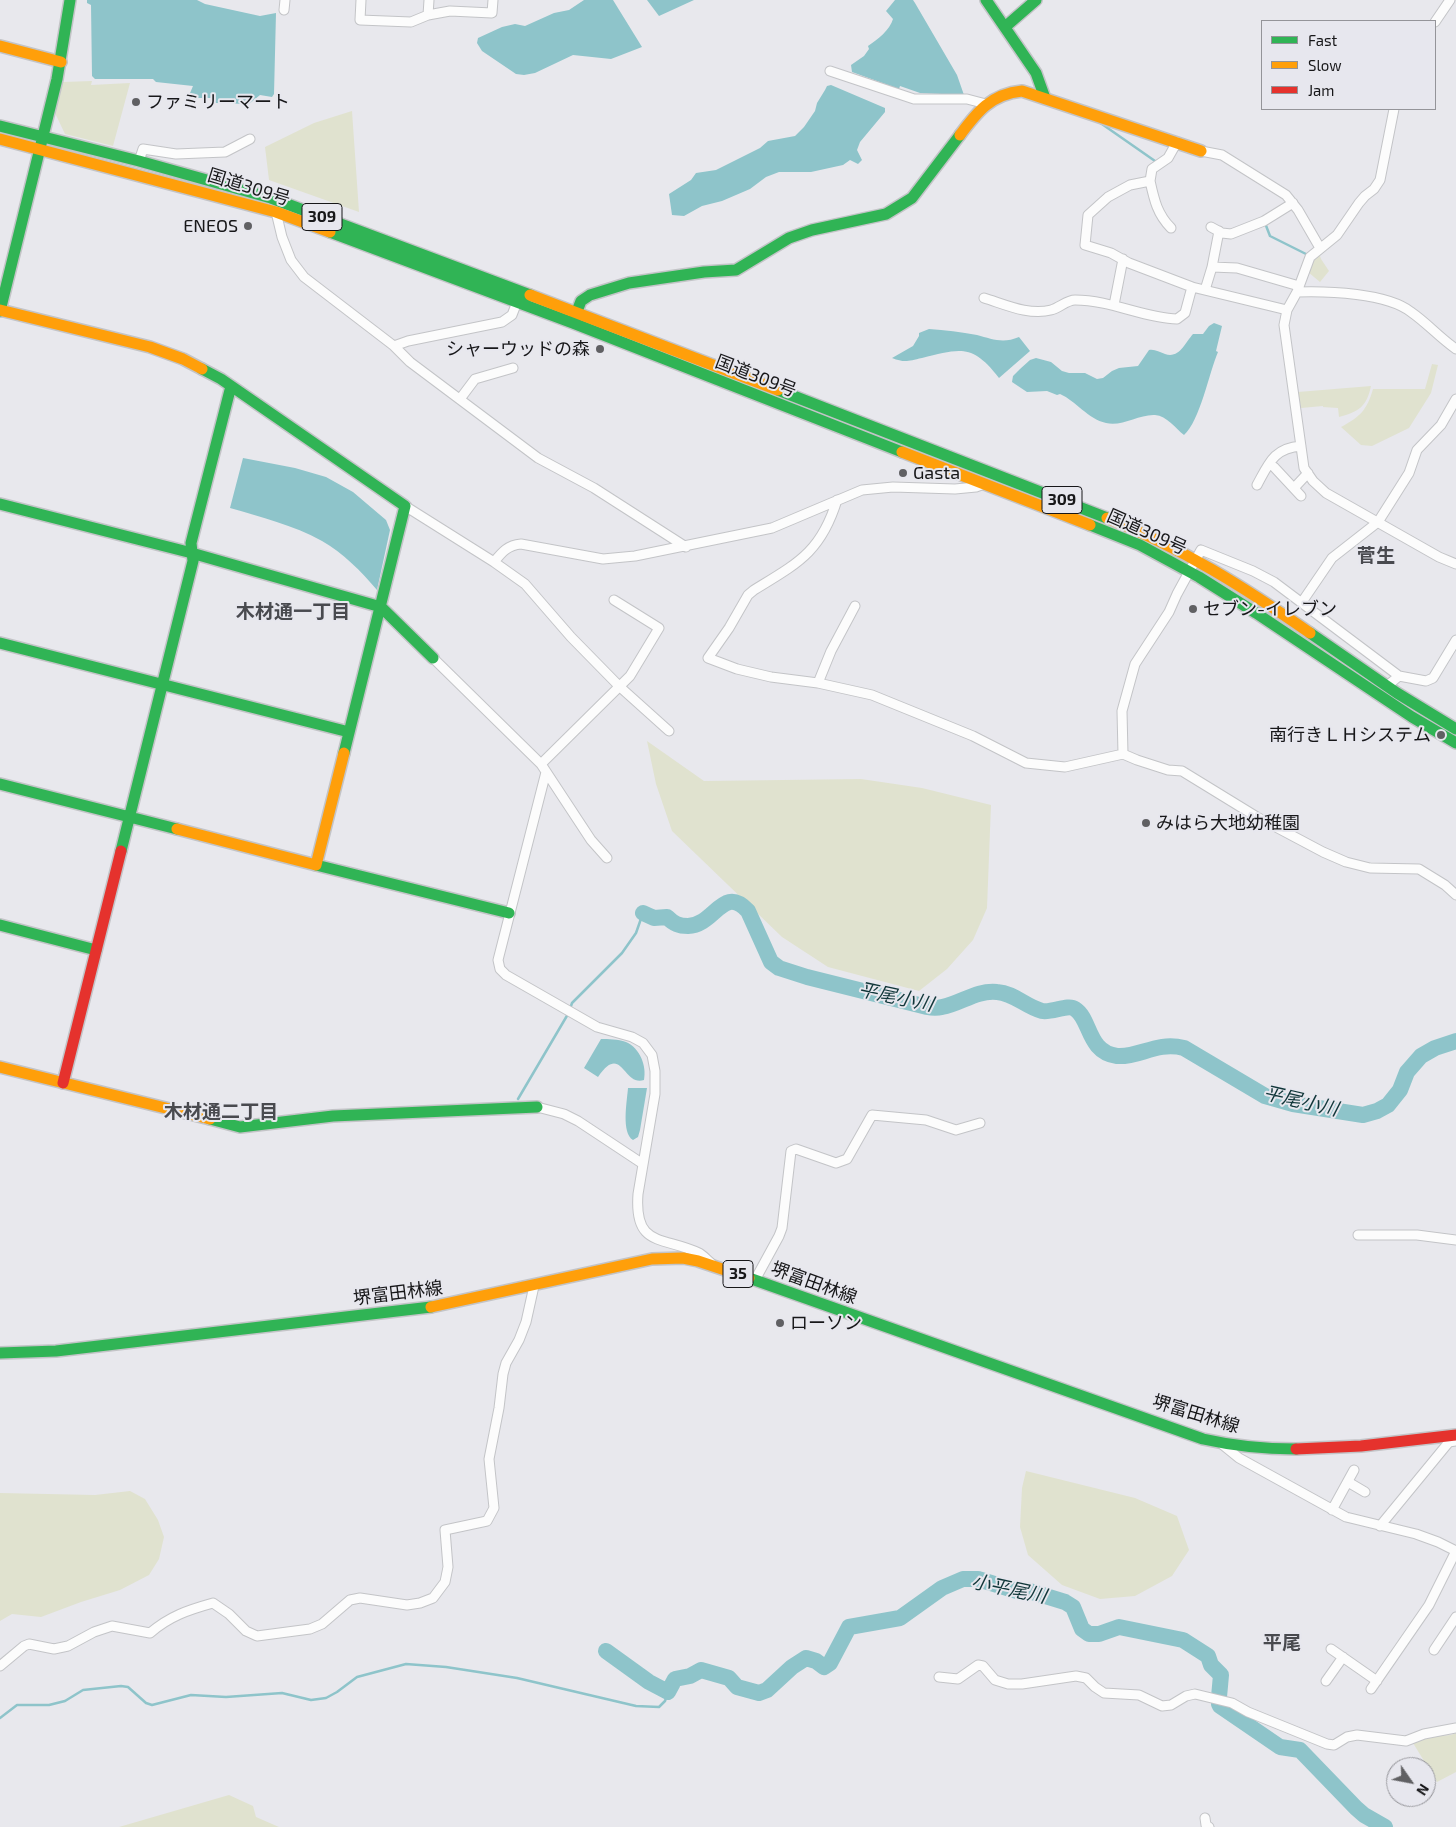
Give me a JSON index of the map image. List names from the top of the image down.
{
  "streets": {
    "main road": [
      "国道309号",
      "309",
      "35",
      "堺富田林線"
    ]
  },
  "districts": [
    "菅生",
    "木材通一丁目",
    "木材通二丁目",
    "平尾"
  ],
  "water": ["平尾小川", "小平尾川"],
  "places": [
    "ファミリーマート",
    "ENEOS",
    "シャーウッドの森",
    "Gasta",
    "セブン-イレブン",
    "南行きＬＨシステム",
    "みはら大地幼稚園",
    "ローソン"
  ],
  "legend": ["Fast", "Slow", "Jam"],
  "north": "bottom right"
}
